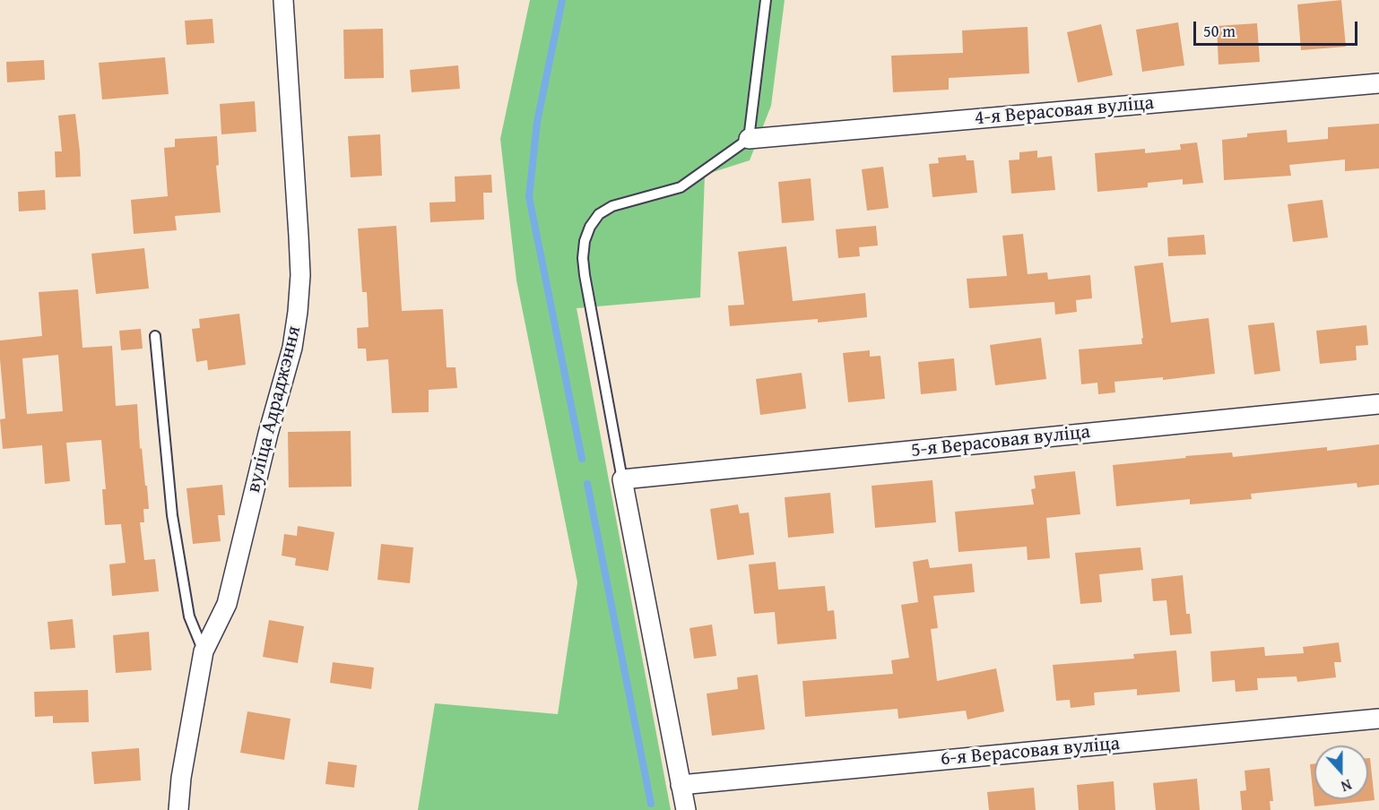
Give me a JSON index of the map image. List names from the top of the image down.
{
  "streets": {
    "street": [
      "4-я Верасовая вуліца",
      "вуліца Адраджэння",
      "5-я Верасовая вуліца",
      "6-я Верасовая вуліца"
    ]
  },
  "scale_bar": "50 m",
  "north": "bottom"
}
